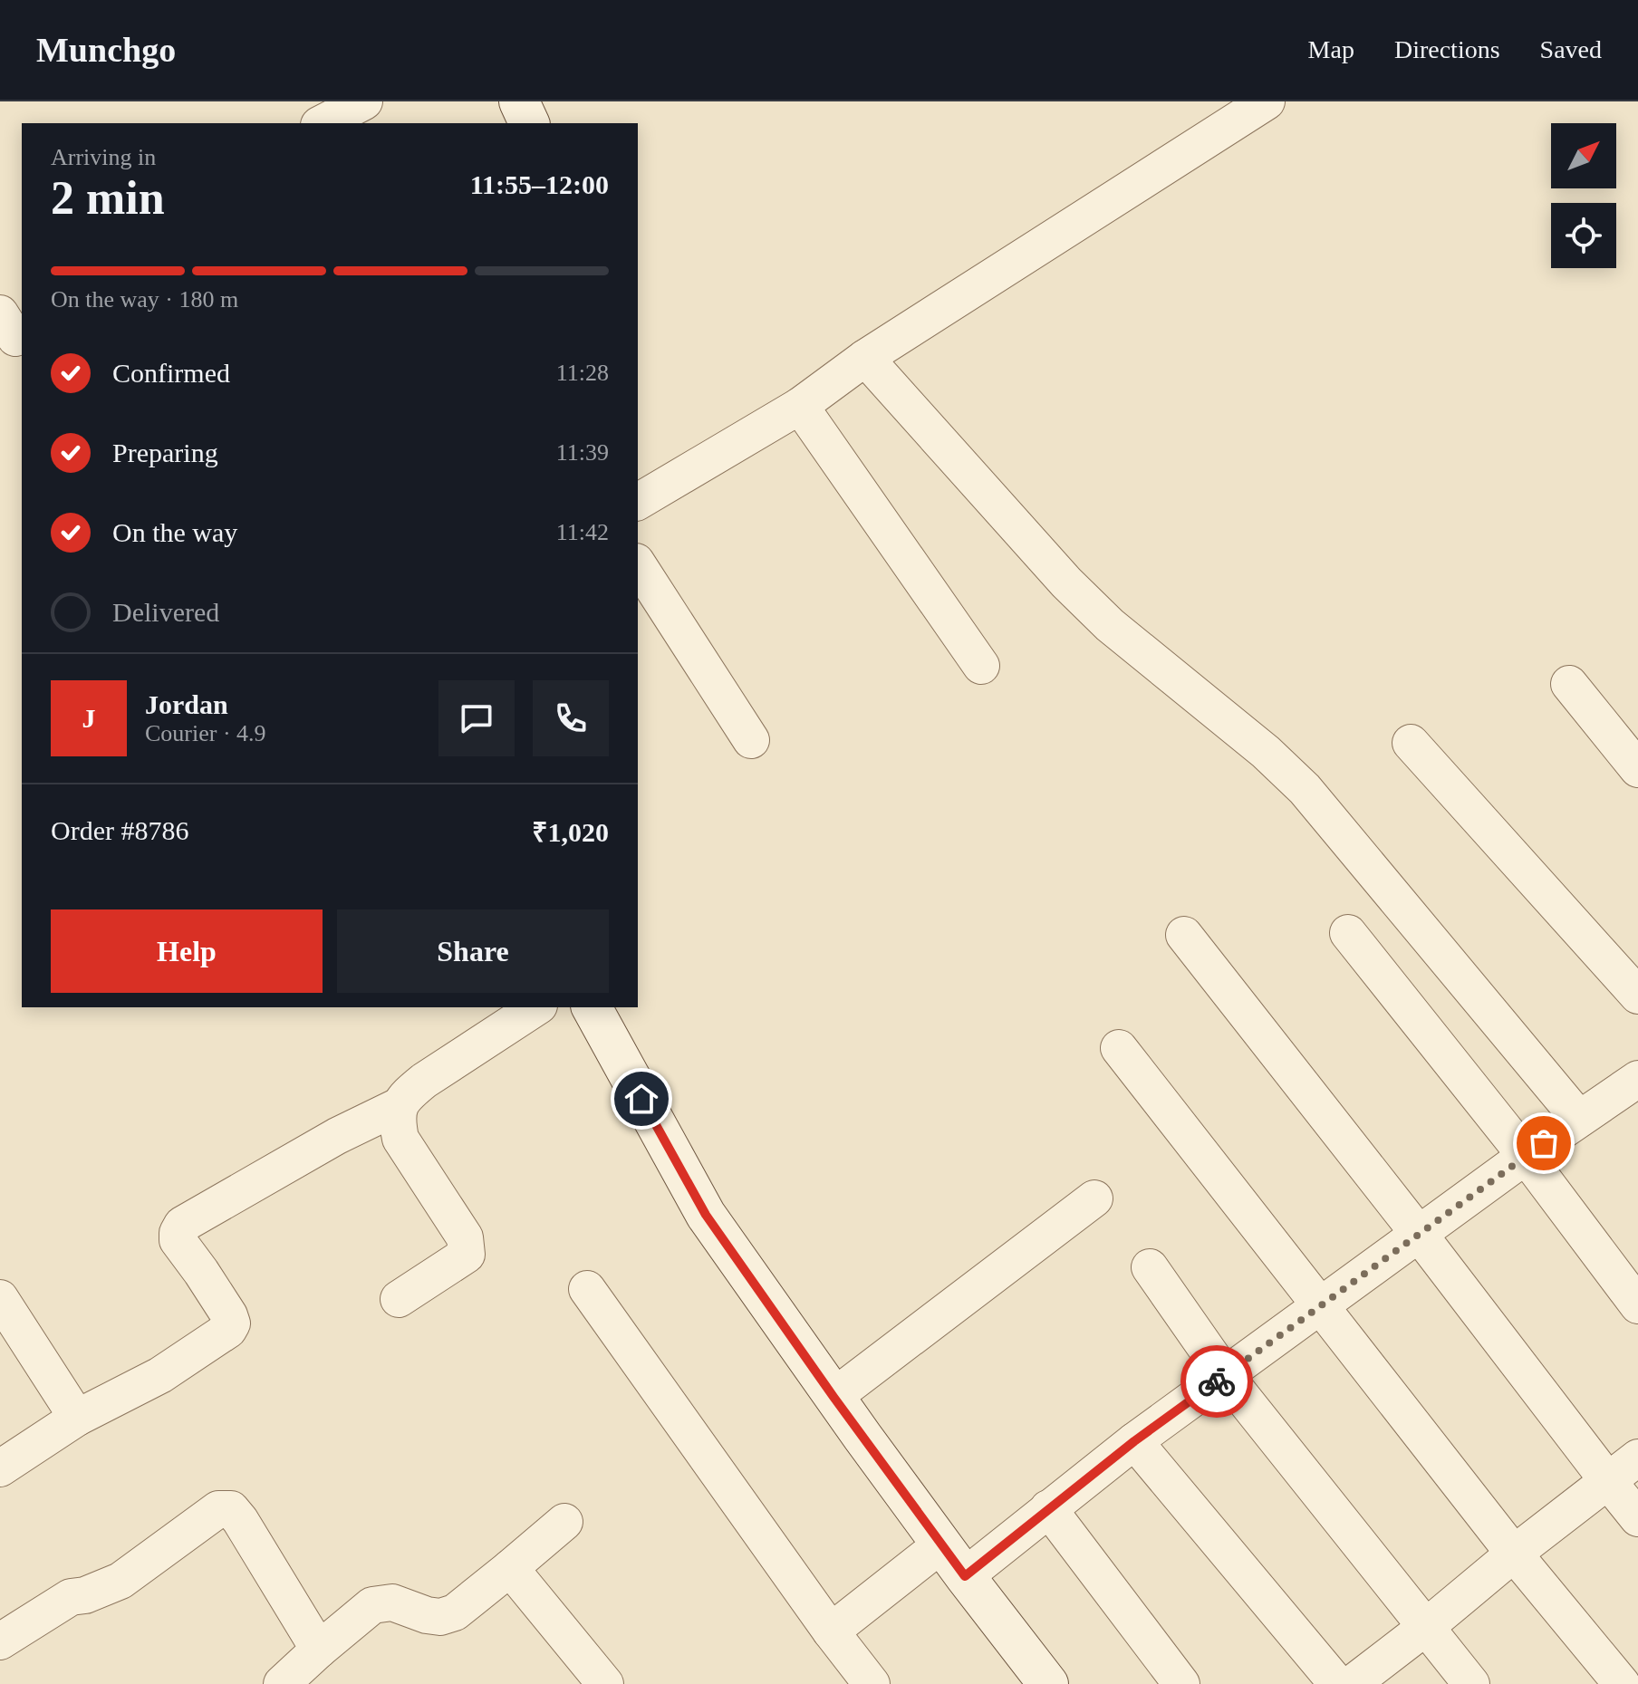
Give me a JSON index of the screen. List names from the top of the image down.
{
  "north": "top right",
  "page": {
    "header": "Munchgo",
    "nav": ["Map", "Directions", "Saved"],
    "heading": ["2 min", "Arriving in", "11:55–12:00"],
    "panel": [
      "Jordan",
      "Courier · 4.9",
      "Order #8786",
      "₹1,020"
    ],
    "bar": "On the way · 180 m",
    "list": [
      ["Confirmed", "11:28"],
      ["Preparing", "11:39"],
      ["On the way", "11:42"],
      "Delivered"
    ],
    "round": "J",
    "buttons": ["Help", "Share"]
  }
}
